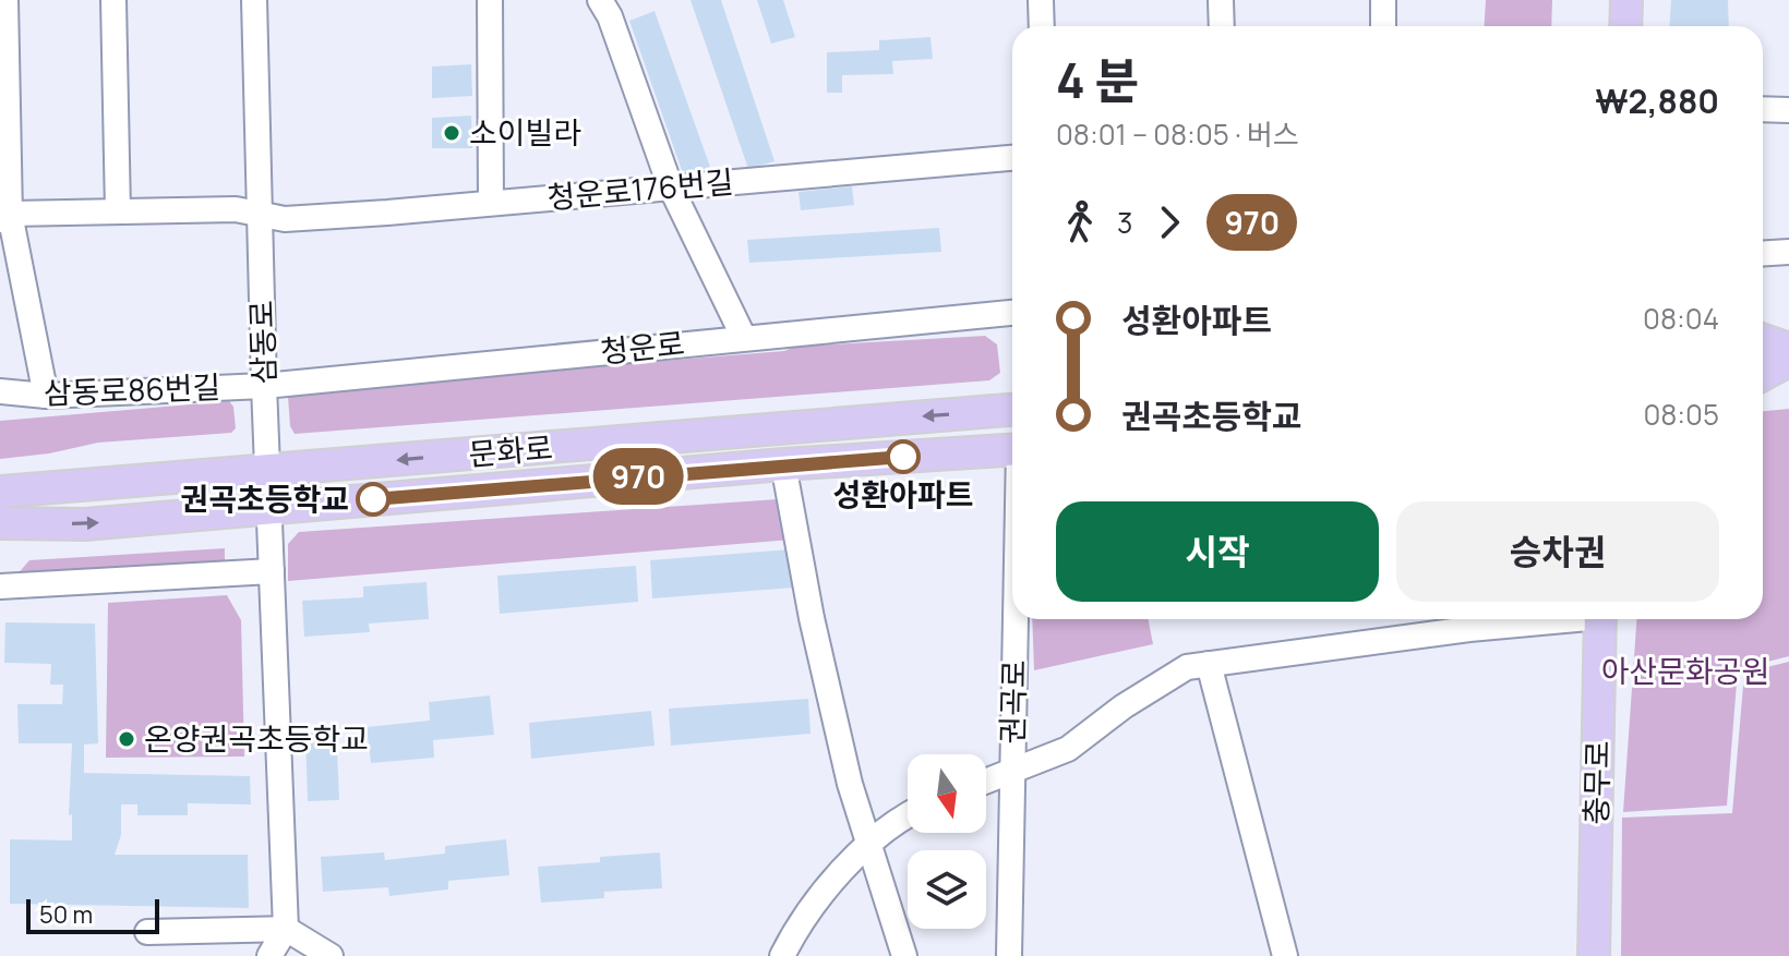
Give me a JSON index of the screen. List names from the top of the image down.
{
  "streets": {
    "main road": ["문화로", "충무로"],
    "street": [
      "청운로176번길",
      "삼동로",
      "청운로",
      "삼동로86번길",
      "권곡로"
    ]
  },
  "crossings": [
    ["청운로176번길", "삼동로"],
    ["삼동로", "청운로"],
    ["삼동로", "삼동로86번길"],
    ["삼동로", "문화로"],
    ["청운로", "삼동로86번길"]
  ],
  "parks": ["아산문화공원"],
  "places": [
    "소이빌라",
    "성환아파트",
    "권곡초등학교",
    "온양권곡초등학교"
  ],
  "lines": ["bus line 970"],
  "scale_bar": "50 m",
  "north": "bottom",
  "page": {
    "on_map": "970",
    "heading": ["4 분", "08:01 – 08:05 · 버스", "₩2,880"],
    "legs": ["3", "970"],
    "list": [
      {
        "name": "성환아파트",
        "value": "08:04"
      },
      {
        "name": "권곡초등학교",
        "value": "08:05"
      }
    ],
    "buttons": ["시작", "승차권"],
    "scale": "50 m"
  }
}
